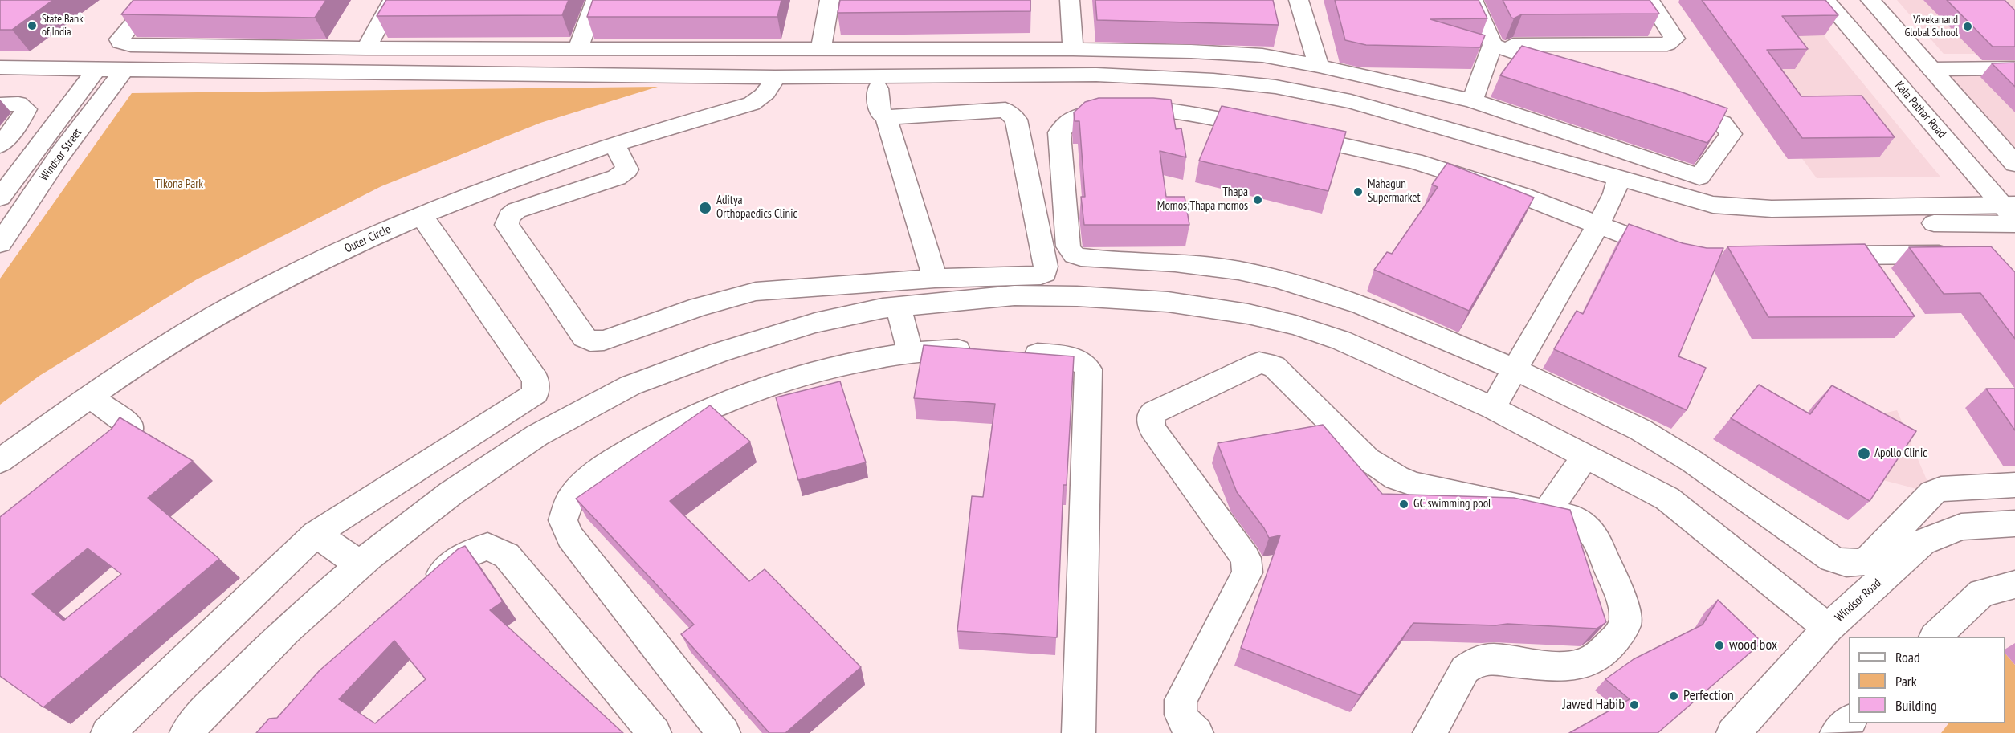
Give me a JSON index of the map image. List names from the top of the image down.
{
  "streets": {
    "street": [
      "Kala Pathar Road",
      "Windsor Street",
      "Outer Circle",
      "Windsor Road"
    ]
  },
  "parks": ["Tikona Park"],
  "places": [
    "State Bank of India",
    "Vivekanand Global School",
    "Mahagun Supermarket",
    "Thapa Momos;Thapa momos",
    "Aditya Orthopaedics Clinic",
    "Apollo Clinic",
    "GC swimming pool",
    "wood box",
    "Perfection",
    "Jawed Habib"
  ],
  "legend": ["Road", "Park", "Building"]
}
